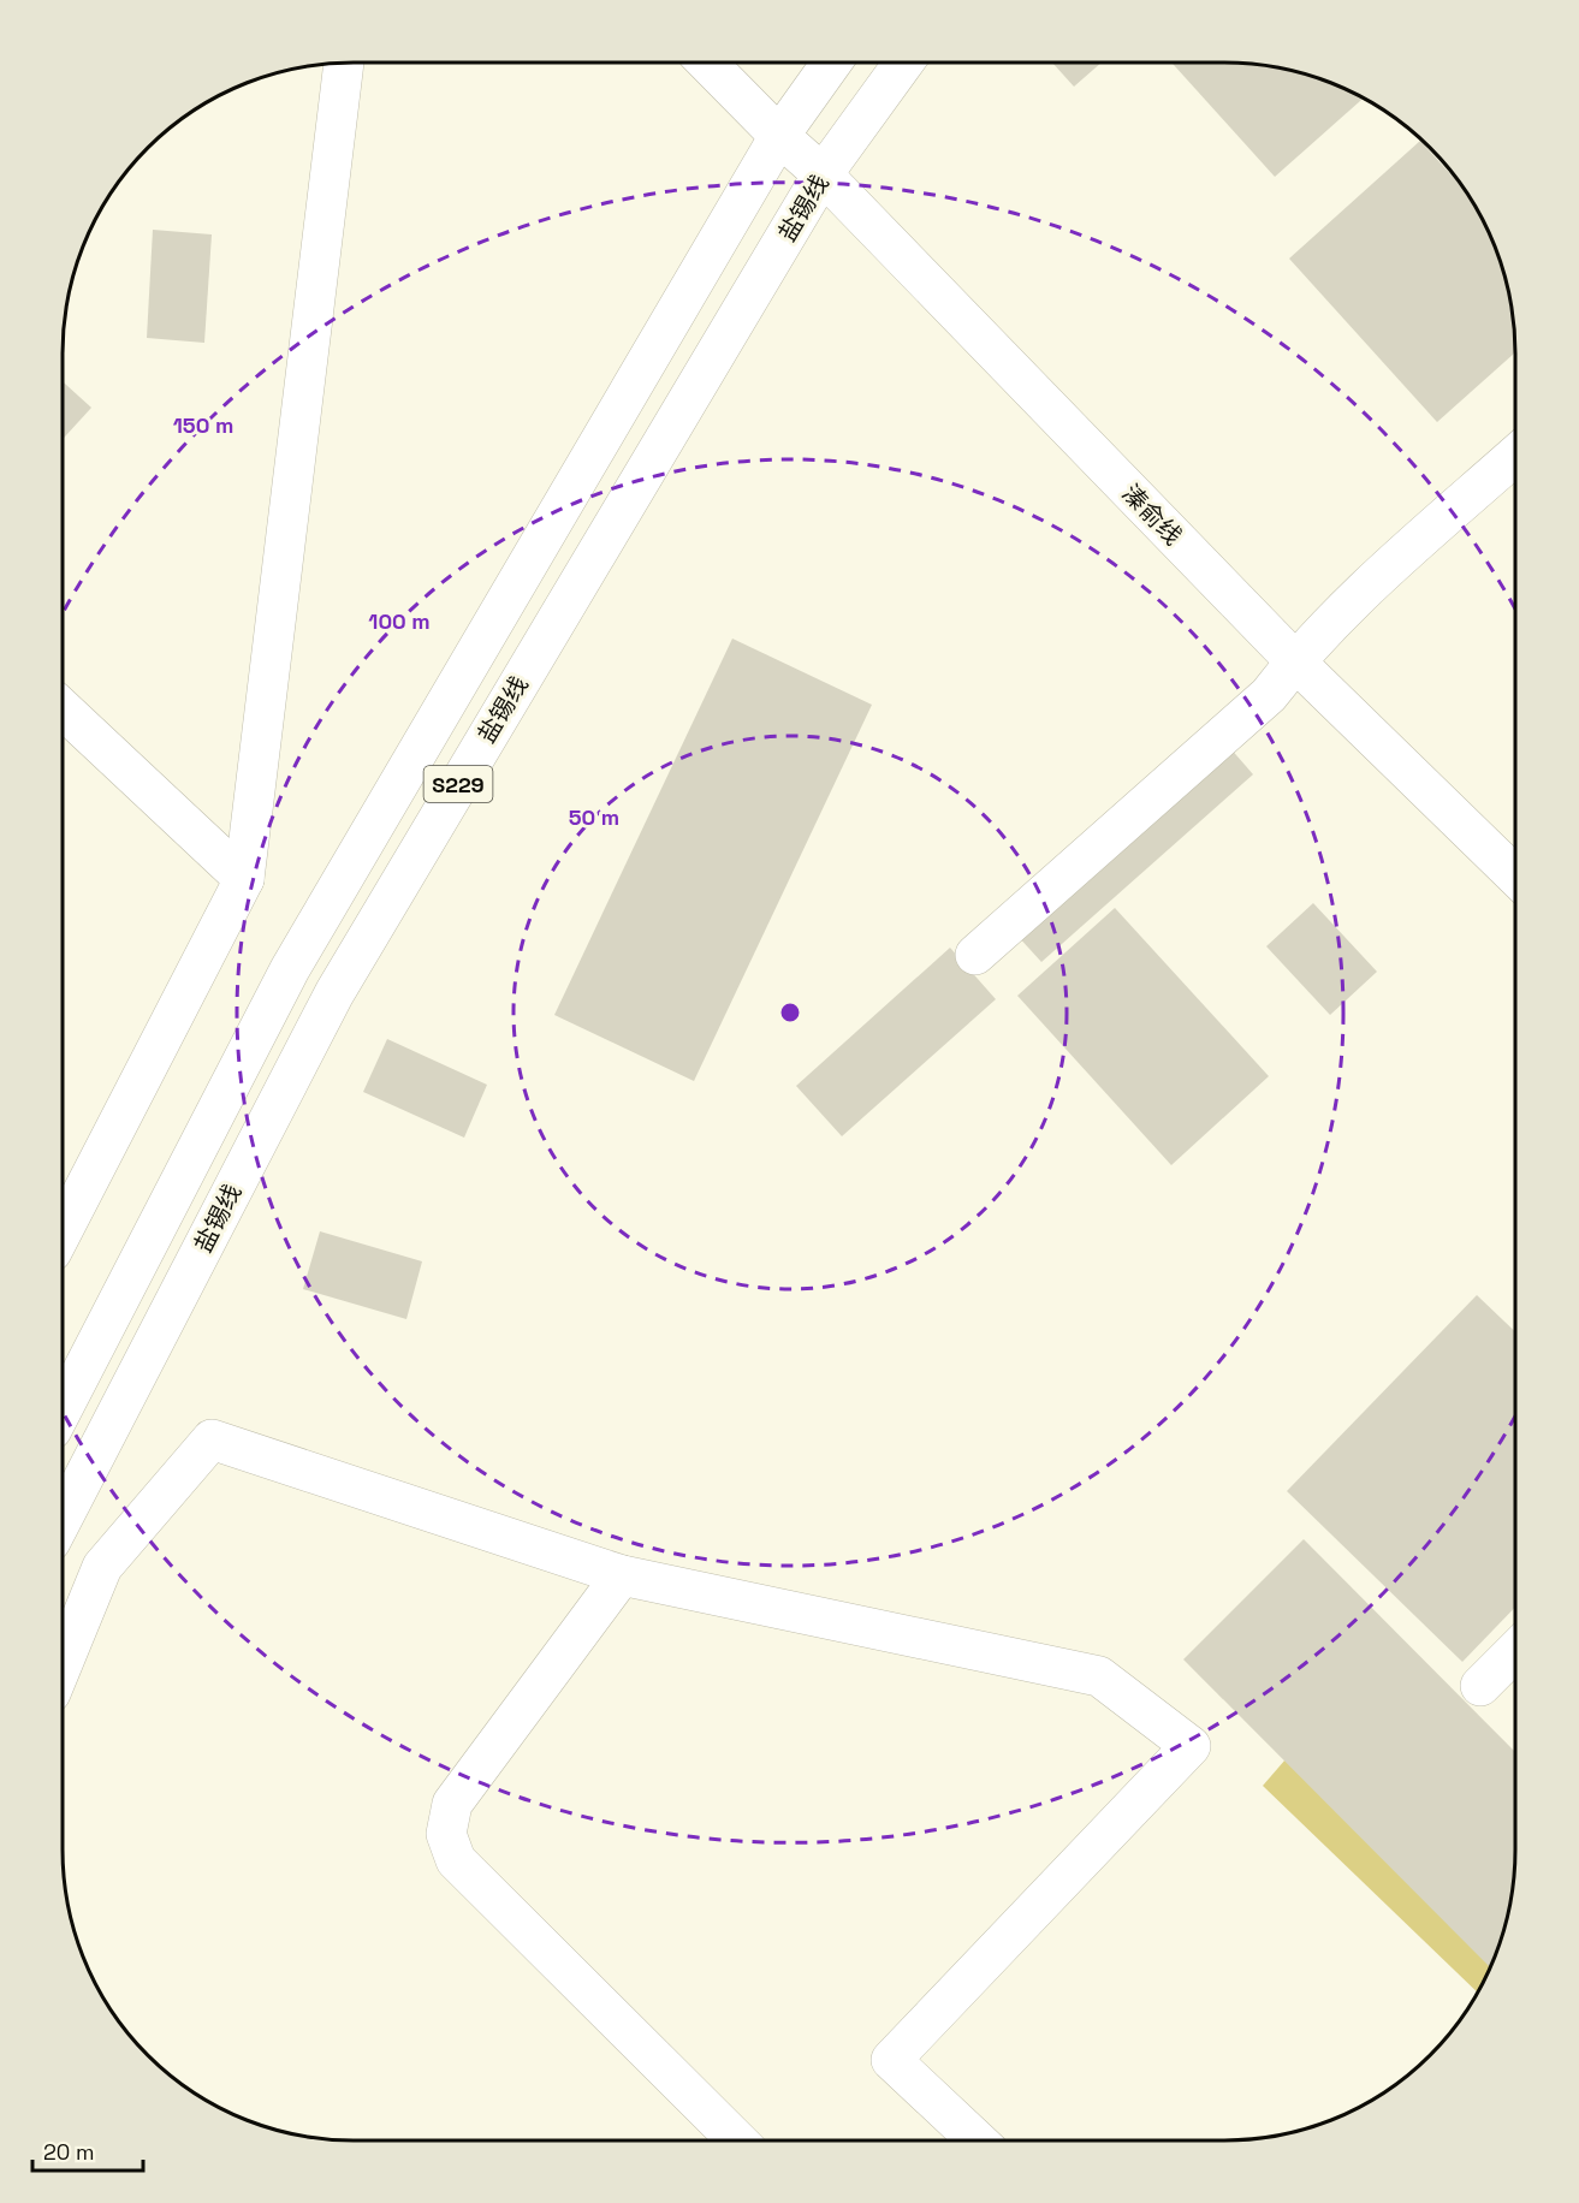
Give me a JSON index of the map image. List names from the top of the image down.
{
  "streets": {
    "main road": ["盐锡线", "溱俞线", "S229"]
  },
  "crossings": [
    ["盐锡线", "溱俞线"],
    ["溱俞线", "S229"]
  ],
  "scale_bar": "20 m",
  "rings": ["150 m", "100 m", "50 m"]
}
